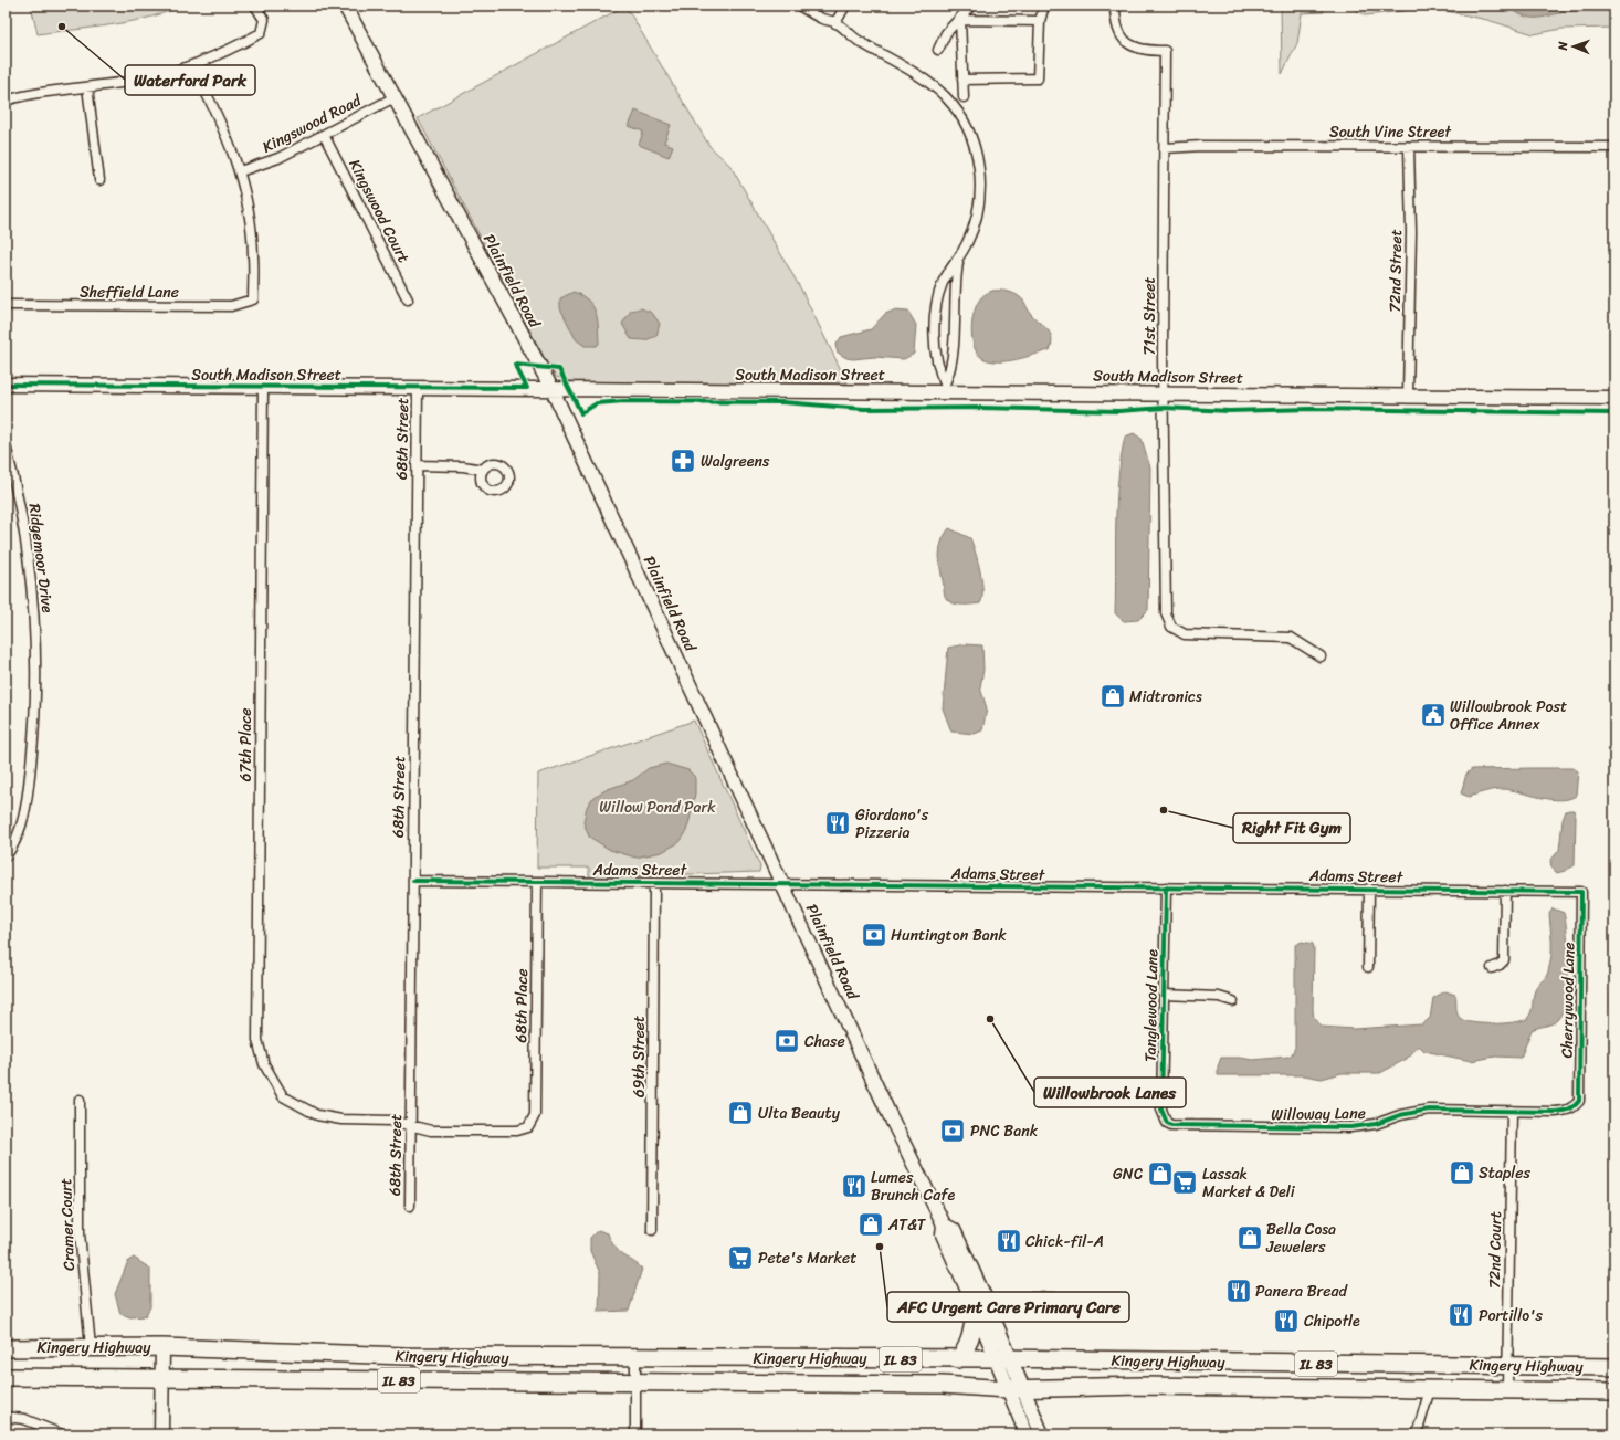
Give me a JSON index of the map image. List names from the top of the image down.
{
  "streets": {
    "highway": ["Kingery Highway", "IL 83"],
    "main road": ["Plainfield Road", "South Madison Street"],
    "street": [
      "Kingswood Road",
      "South Vine Street",
      "Kingswood Court",
      "72nd Street",
      "Sheffield Lane",
      "71st Street",
      "68th Street",
      "Ridgemoor Drive",
      "67th Place",
      "Adams Street",
      "Cherrywood Lane",
      "68th Place",
      "Tanglewood Lane",
      "69th Street",
      "Willoway Lane",
      "Cramer Court",
      "72nd Court"
    ]
  },
  "crossings": [
    ["Kingswood Road", "Kingswood Court"],
    ["Kingswood Road", "Plainfield Road"],
    ["Kingswood Road", "Sheffield Lane"],
    ["South Vine Street", "72nd Street"],
    ["South Vine Street", "71st Street"],
    ["72nd Street", "South Madison Street"],
    ["Plainfield Road", "South Madison Street"],
    ["Plainfield Road", "Adams Street"],
    ["Plainfield Road", "Kingery Highway"],
    ["71st Street", "South Madison Street"],
    ["South Madison Street", "68th Street"],
    ["South Madison Street", "67th Place"],
    ["68th Street", "67th Place"],
    ["68th Street", "Adams Street"],
    ["68th Street", "68th Place"],
    ["67th Place", "68th Place"],
    ["Adams Street", "Cherrywood Lane"],
    ["Adams Street", "68th Place"],
    ["Adams Street", "Tanglewood Lane"],
    ["Adams Street", "69th Street"],
    ["Cherrywood Lane", "Willoway Lane"],
    ["Tanglewood Lane", "Willoway Lane"],
    ["Willoway Lane", "72nd Court"],
    ["Cramer Court", "Kingery Highway"],
    ["72nd Court", "Kingery Highway"]
  ],
  "parks": ["Willow Pond Park"],
  "places": {
    "other": [
      "Waterford Park",
      "Right Fit Gym",
      "Willowbrook Lanes",
      "AFC Urgent Care Primary Care"
    ],
    "pharmacy": ["Walgreens"],
    "shop": [
      "Midtronics",
      "Ulta Beauty",
      "Staples",
      "GNC",
      "AT&T",
      "Bella Cosa Jewelers"
    ],
    "public building": ["Willowbrook Post Office Annex"],
    "restaurant": [
      "Giordano's Pizzeria",
      "Lumes Brunch Cafe",
      "Chick-fil-A",
      "Panera Bread",
      "Portillo's",
      "Chipotle"
    ],
    "bank": ["Huntington Bank", "Chase", "PNC Bank"],
    "supermarket": ["Lassak Market & Deli", "Pete's Market"]
  },
  "north": "left"
}
